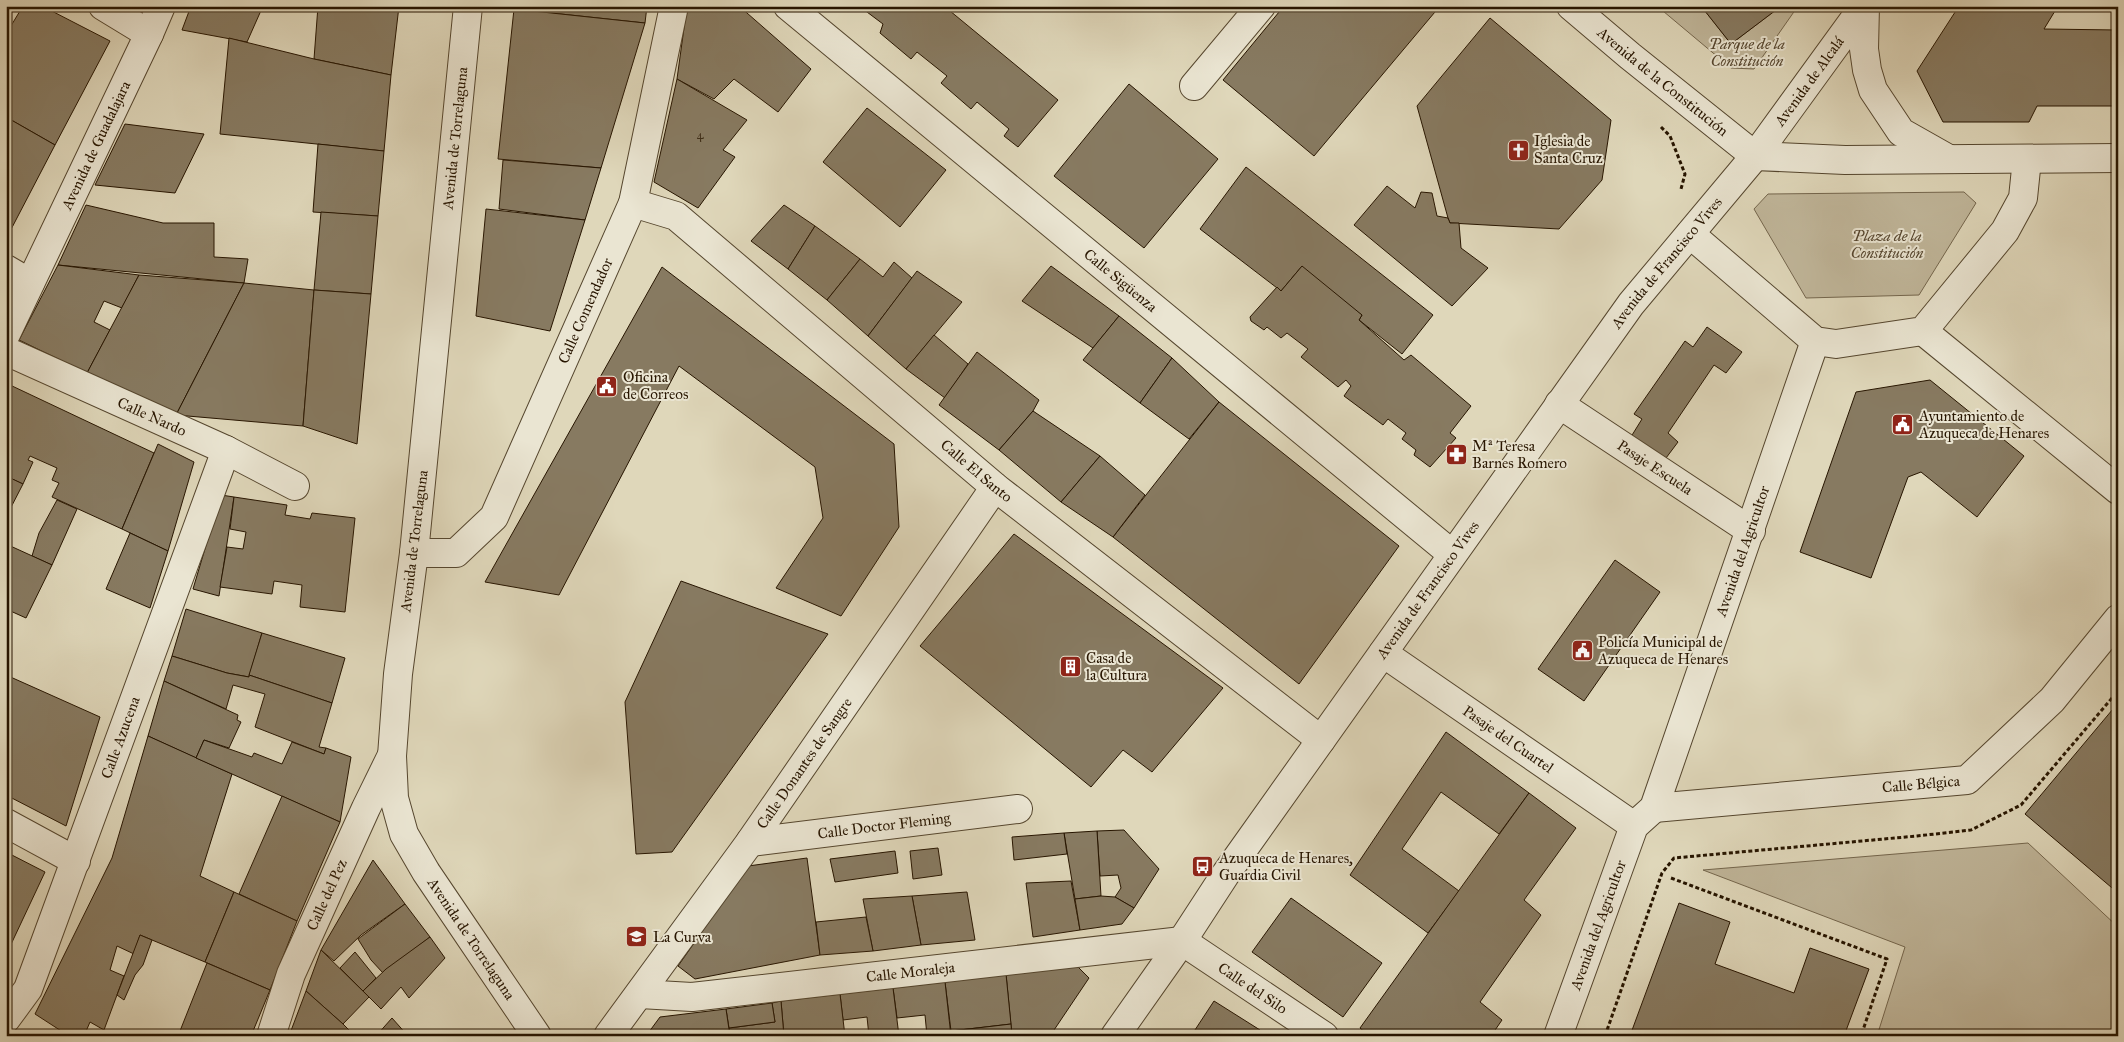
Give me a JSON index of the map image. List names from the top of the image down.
{
  "streets": {
    "street": [
      "Avenida de Alcalá",
      "Avenida de la Constitución",
      "Avenida de Torrelaguna",
      "Avenida de Guadalajara",
      "Avenida de Francisco Vives",
      "Calle Sigüenza",
      "Calle Comendador",
      "Calle Nardo",
      "Pasaje Escuela",
      "Calle El Santo",
      "Avenida del Agricultor",
      "Calle Azucena",
      "Pasaje del Cuartel",
      "Calle Donantes de Sangre",
      "Calle Bélgica",
      "Calle Doctor Fleming",
      "Calle del Pez",
      "Calle Moraleja",
      "Calle del Silo"
    ]
  },
  "crossings": [
    ["Avenida de Alcalá", "Avenida de la Constitución"],
    ["Avenida de Alcalá", "Avenida de Francisco Vives"],
    ["Avenida de la Constitución", "Avenida de Francisco Vives"],
    ["Avenida de Torrelaguna", "Calle Comendador"],
    ["Avenida de Torrelaguna", "Calle del Pez"],
    ["Avenida de Francisco Vives", "Calle Sigüenza"],
    ["Avenida de Francisco Vives", "Pasaje Escuela"],
    ["Avenida de Francisco Vives", "Calle El Santo"],
    ["Avenida de Francisco Vives", "Pasaje del Cuartel"],
    ["Avenida de Francisco Vives", "Calle Moraleja"],
    ["Avenida de Francisco Vives", "Calle del Silo"],
    ["Calle Comendador", "Calle El Santo"],
    ["Calle Nardo", "Calle Azucena"],
    ["Pasaje Escuela", "Avenida del Agricultor"],
    ["Calle El Santo", "Calle Donantes de Sangre"],
    ["Avenida del Agricultor", "Pasaje del Cuartel"],
    ["Avenida del Agricultor", "Calle Bélgica"],
    ["Calle Donantes de Sangre", "Calle Doctor Fleming"],
    ["Calle Donantes de Sangre", "Calle Moraleja"],
    ["Calle Moraleja", "Calle del Silo"]
  ],
  "parks": ["Parque de la Constitución", "Plaza de la Constitución"],
  "places": {
    "church": ["Iglesia de Santa Cruz"],
    "public building": ["Oficina de Correos", "Ayuntamiento de Azuqueca de Henares", "Policía Municipal de Azuqueca de Henares"],
    "pharmacy": ["Mª Teresa Barnes Romero"],
    "building": ["Casa de la Cultura"],
    "bus stop": ["Azuqueca de Henares, Guardia Civil"],
    "school or university": ["La Curva"]
  },
  "house_numbers": ["4"]
}
